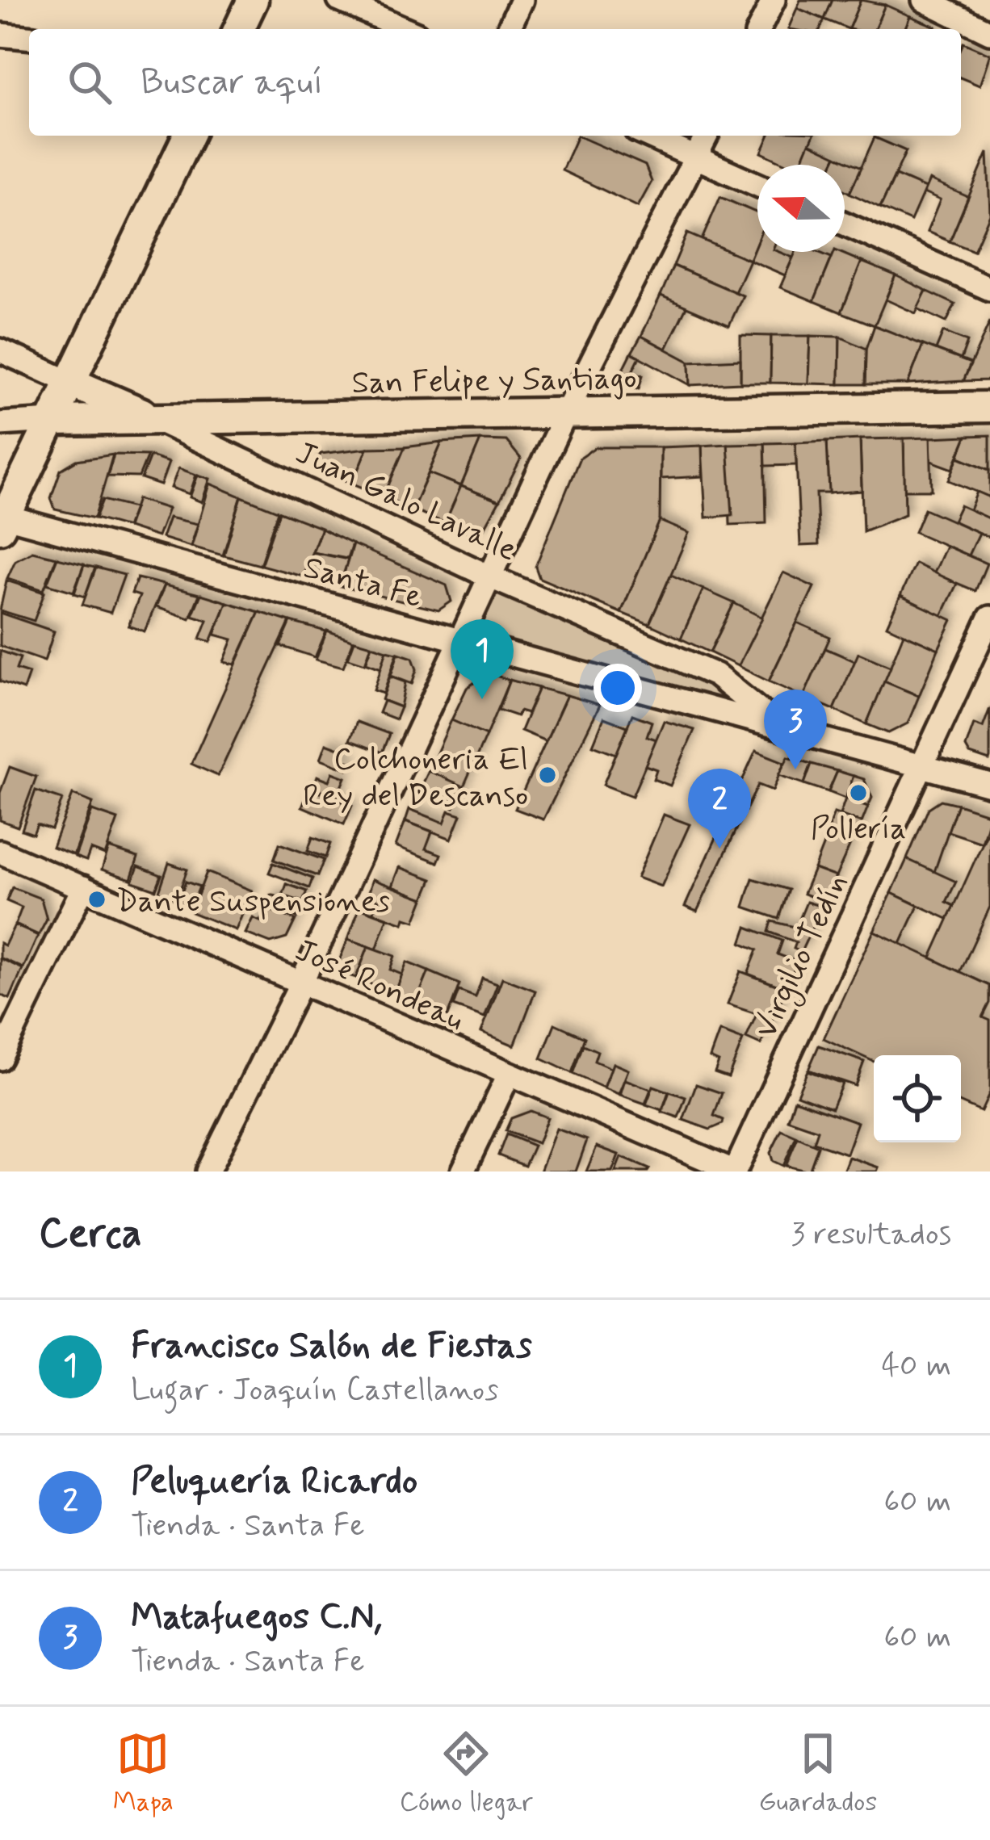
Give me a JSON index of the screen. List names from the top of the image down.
{
  "streets": {
    "street": [
      "San Felipe y Santiago",
      "Juan Galo Lavalle",
      "Santa Fe",
      "Virgilio Tedín",
      "José Rondeau"
    ]
  },
  "crossings": [
    ["San Felipe y Santiago", "Juan Galo Lavalle"],
    ["Juan Galo Lavalle", "Santa Fe"],
    ["Santa Fe", "Virgilio Tedín"],
    ["Virgilio Tedín", "José Rondeau"]
  ],
  "places": ["Colchoneria El Rey del Descanso", "Pollería", "Dante Suspensiones"],
  "north": "left",
  "page": {
    "search": "Buscar aquí",
    "pins": ["1", "3", "2"],
    "heading": ["Cerca", "3 resultados"],
    "list": [
      {
        "mark": "1",
        "name": "Francisco Salón de Fiestas",
        "note": "Lugar · Joaquín Castellanos",
        "value": "40 m"
      },
      {
        "mark": "2",
        "name": "Peluquería Ricardo",
        "note": "Tienda · Santa Fe",
        "value": "60 m"
      },
      {
        "mark": "3",
        "name": "Matafuegos C.N,",
        "note": "Tienda · Santa Fe",
        "value": "60 m"
      }
    ],
    "nav": ["Mapa", "Cómo llegar", "Guardados"]
  }
}
